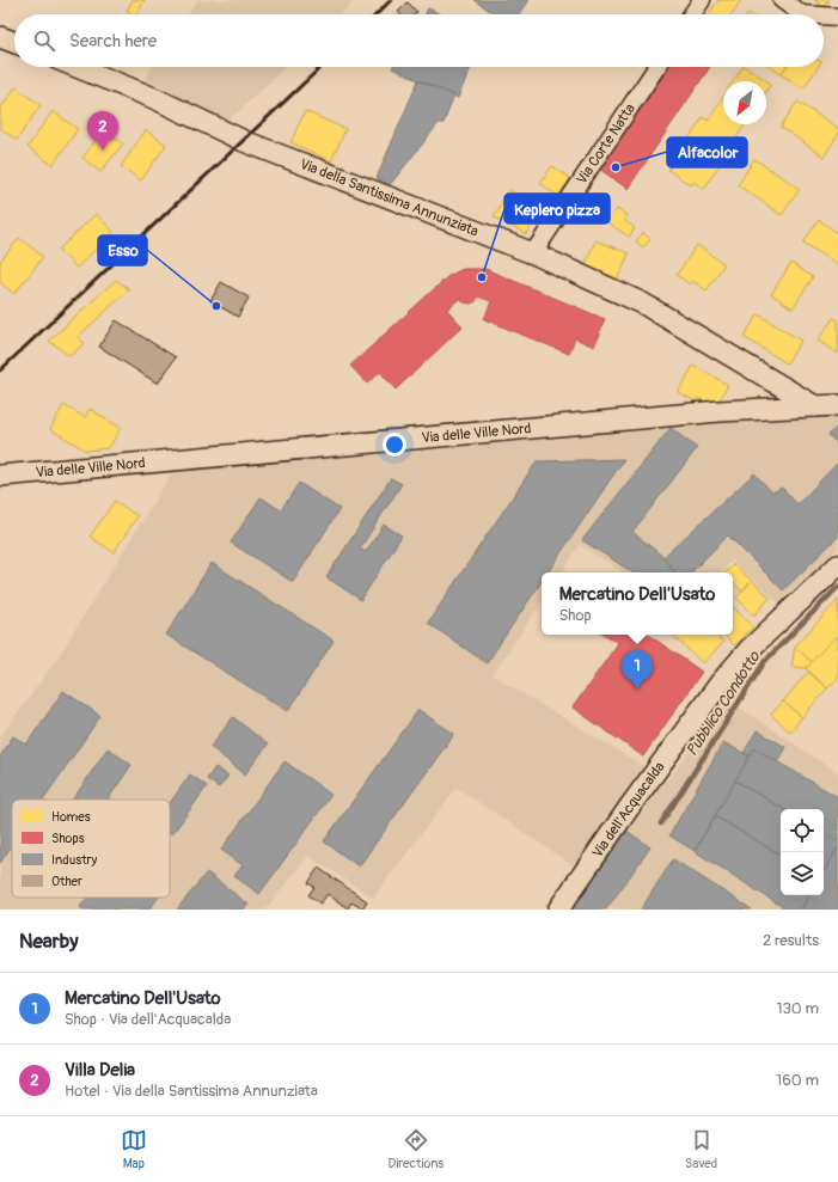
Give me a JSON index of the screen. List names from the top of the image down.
{
  "streets": {
    "street": [
      "Via Corte Natta",
      "Via della Santissima Annunziata",
      "Via delle Ville Nord",
      "Via dell'Acquacalda"
    ]
  },
  "crossings": [
    ["Via Corte Natta", "Via della Santissima Annunziata"],
    ["Via della Santissima Annunziata", "Via delle Ville Nord"]
  ],
  "water": ["Pubblico Condotto"],
  "places": ["Alfacolor", "Keplero pizza", "Esso"],
  "legend": [
    "Homes",
    "Shops",
    "Industry",
    "Other"
  ],
  "north": "bottom left",
  "page": {
    "search": "Search here",
    "pins": ["2", "1"],
    "popup": ["Mercatino Dell'Usato", "Shop"],
    "heading": ["Nearby", "2 results"],
    "list": [
      {
        "mark": "1",
        "name": "Mercatino Dell'Usato",
        "note": "Shop · Via dell'Acquacalda",
        "value": "130 m"
      },
      {
        "mark": "2",
        "name": "Villa Delia",
        "note": "Hotel · Via della Santissima Annunziata",
        "value": "160 m"
      }
    ],
    "nav": ["Map", "Directions", "Saved"]
  }
}
